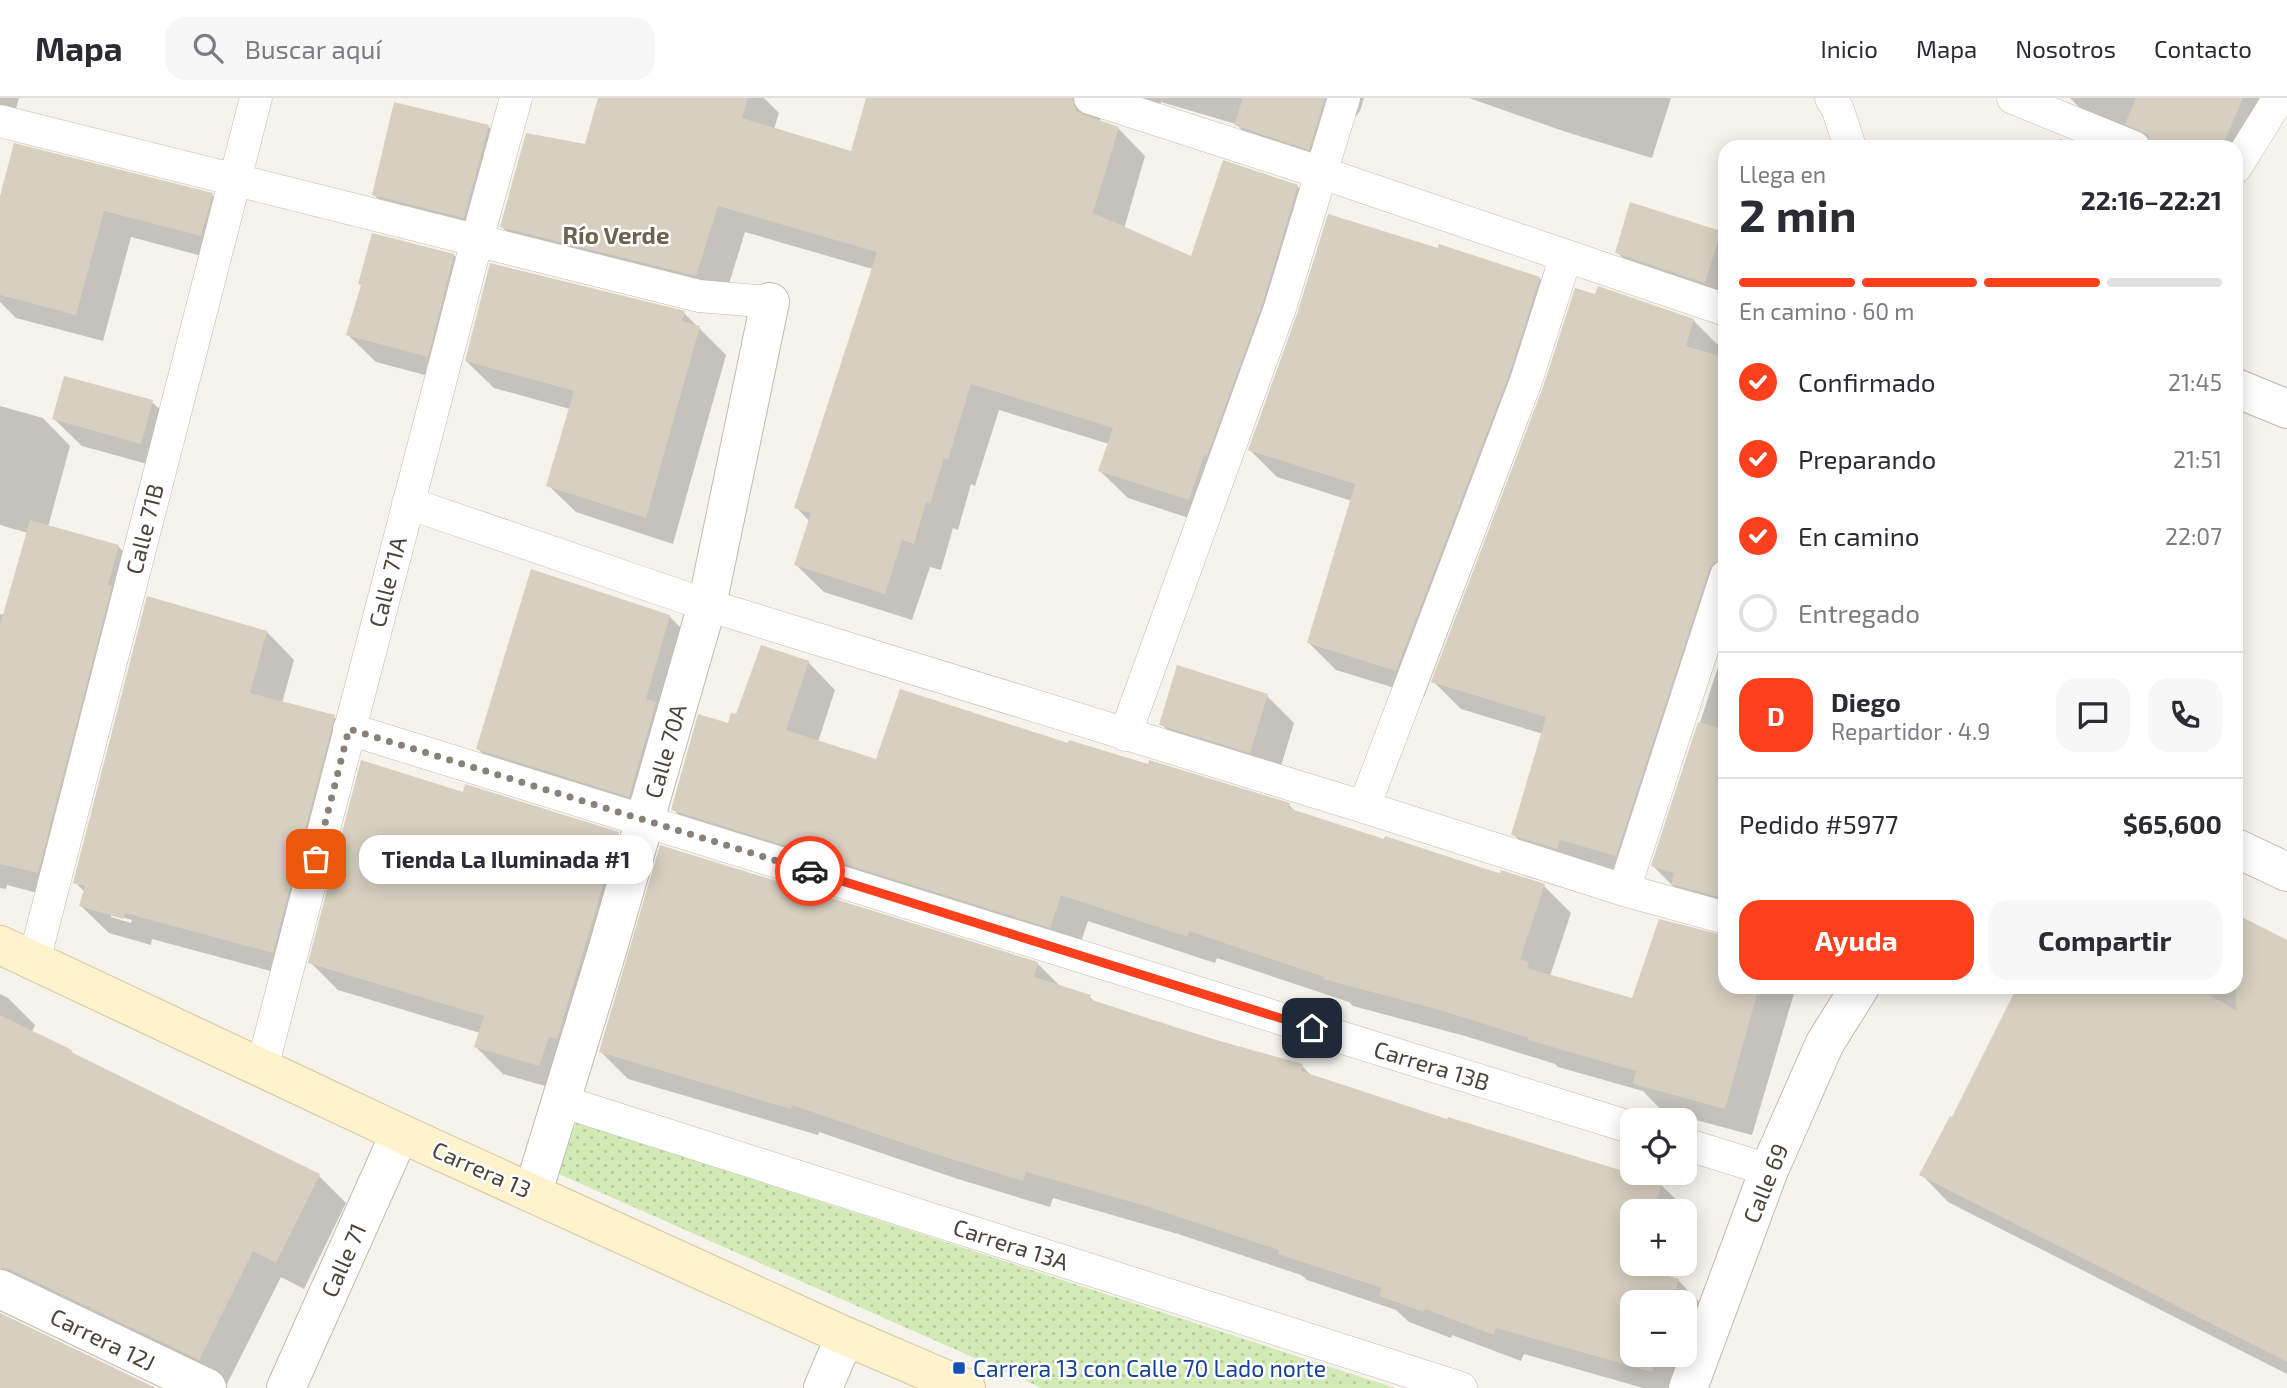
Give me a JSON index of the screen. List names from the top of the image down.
{
  "streets": {
    "street": [
      "Calle 70A",
      "Carrera 13",
      "Calle 69",
      "Calle 71",
      "Carrera 12J"
    ],
    "lane": [
      "Calle 71B",
      "Calle 71A",
      "Carrera 13B",
      "Carrera 13A"
    ]
  },
  "crossings": [
    ["Calle 71B", "Carrera 13"],
    ["Calle 71A", "Carrera 13B"],
    ["Calle 71A", "Carrera 13"],
    ["Calle 70A", "Carrera 13B"],
    ["Calle 70A", "Carrera 13"],
    ["Calle 70A", "Carrera 13A"],
    ["Carrera 13", "Calle 71"]
  ],
  "districts": ["Río Verde"],
  "places": {
    "other": ["Tienda La Iluminada #1"],
    "transit": ["Carrera 13 con Calle 70 Lado norte"]
  },
  "page": {
    "header": "Mapa",
    "search": "Buscar aquí",
    "nav": [
      "Inicio",
      "Mapa",
      "Nosotros",
      "Contacto"
    ],
    "heading": ["2 min", "Llega en", "22:16–22:21"],
    "panel": [
      "Diego",
      "Repartidor · 4.9",
      "Pedido #5977",
      "$65,600"
    ],
    "bar": "En camino · 60 m",
    "list": [
      ["Confirmado", "21:45"],
      ["Preparando", "21:51"],
      ["En camino", "22:07"],
      "Entregado"
    ],
    "round": "D",
    "bubble": "Tienda La Iluminada #1",
    "buttons": ["Ayuda", "Compartir"],
    "map_buttons": ["+", "−"]
  }
}
